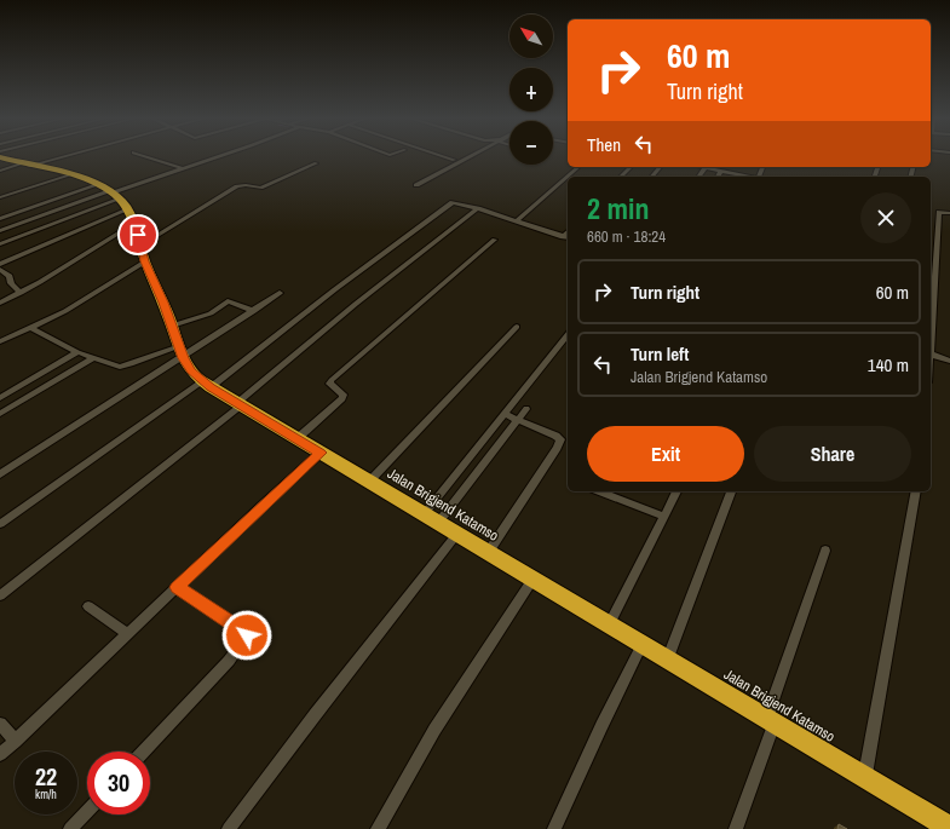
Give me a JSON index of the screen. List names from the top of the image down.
{
  "streets": {
    "highway": ["Jalan Brigjend Katamso"]
  },
  "north": "top left",
  "page": {
    "map_buttons": ["+", "−"],
    "turn": ["60 m", "Turn right"],
    "then": "Then",
    "heading": ["2 min", "660 m · 18:24"],
    "list": [
      {
        "name": "Turn right",
        "value": "60 m"
      },
      {
        "name": "Turn left",
        "note": "Jalan Brigjend Katamso",
        "value": "140 m"
      }
    ],
    "buttons": ["Exit", "Share"],
    "speed": "22 km/h",
    "limit": "30"
  }
}
